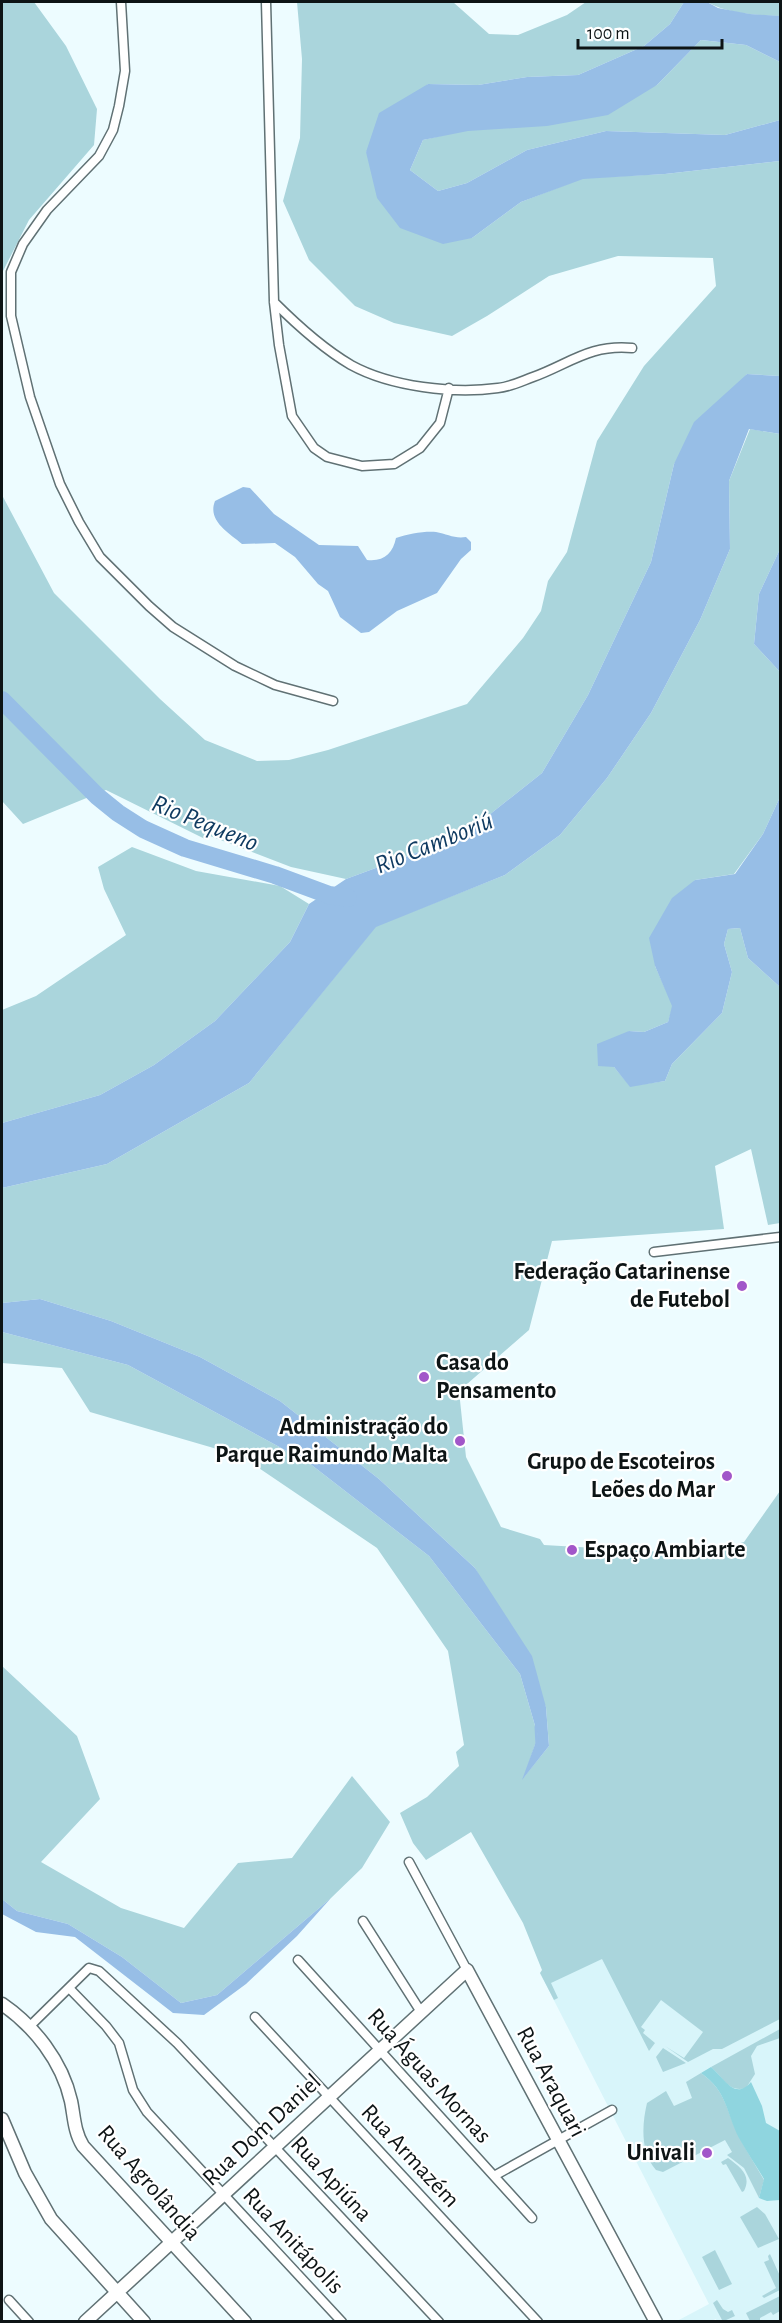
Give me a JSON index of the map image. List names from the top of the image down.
{
  "streets": {
    "street": [
      "Rua Águas Mornas",
      "Rua Araquari",
      "Rua Dom Daniel",
      "Rua Armazém",
      "Rua Apiúna",
      "Rua Agrolândia",
      "Rua Anitápolis"
    ]
  },
  "crossings": [
    ["Rua Águas Mornas", "Rua Dom Daniel"],
    ["Rua Araquari", "Rua Dom Daniel"],
    ["Rua Dom Daniel", "Rua Armazém"],
    ["Rua Dom Daniel", "Rua Apiúna"],
    ["Rua Dom Daniel", "Rua Agrolândia"],
    ["Rua Dom Daniel", "Rua Anitápolis"],
    ["Rua Apiúna", "Rua Anitápolis"]
  ],
  "water": ["Rio Pequeno", "Rio Camboriú"],
  "places": [
    "Federação Catarinense de Futebol",
    "Casa do Pensamento",
    "Administração do Parque Raimundo Malta",
    "Grupo de Escoteiros Leões do Mar",
    "Espaço Ambiarte",
    "Univali"
  ],
  "scale_bar": "100 m"
}
